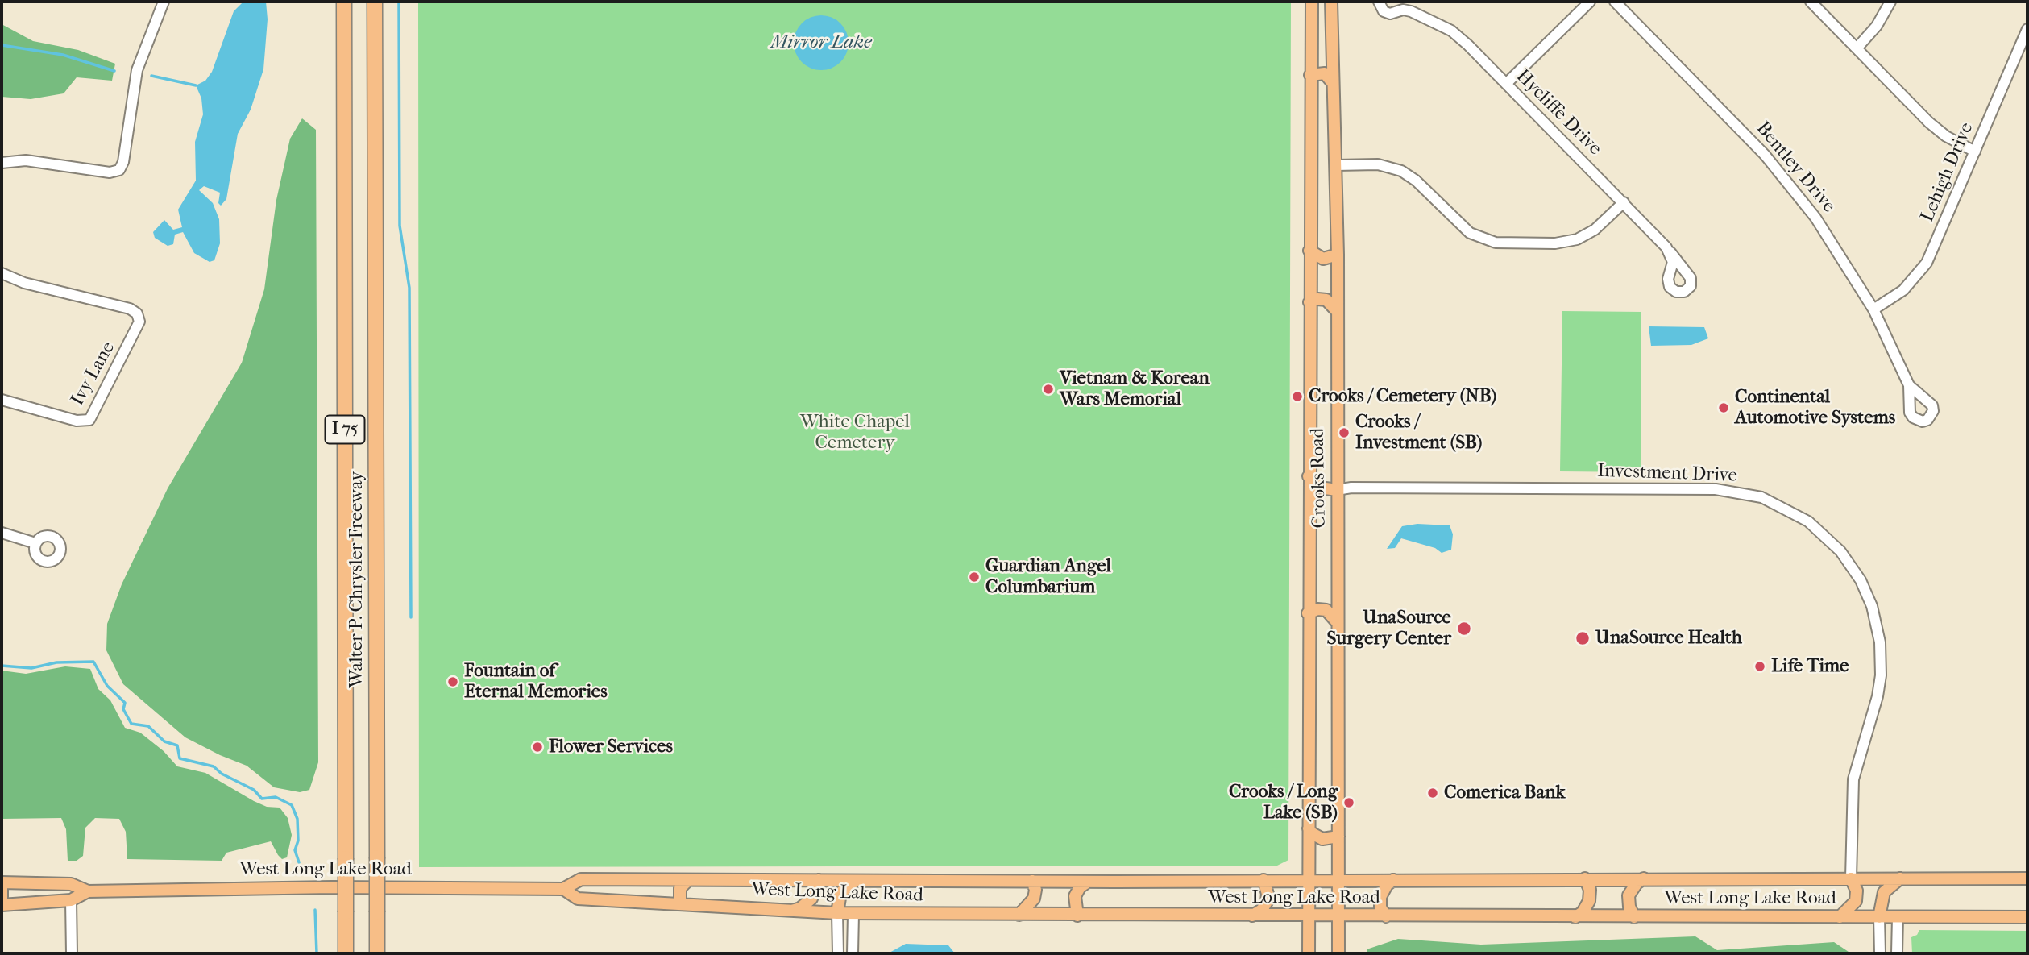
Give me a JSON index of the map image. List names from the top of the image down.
{
  "streets": {
    "highway": ["I 75", "Walter P. Chrysler Freeway"],
    "main road": ["Crooks Road", "West Long Lake Road"],
    "street": [
      "Hycliffe Drive",
      "Bentley Drive",
      "Lehigh Drive",
      "Ivy Lane",
      "Investment Drive"
    ]
  },
  "crossings": [
    ["Bentley Drive", "Lehigh Drive"],
    ["Investment Drive", "Crooks Road"],
    ["Investment Drive", "West Long Lake Road"],
    ["Crooks Road", "West Long Lake Road"]
  ],
  "water": ["Mirror Lake"],
  "parks": ["White Chapel Cemetery"],
  "places": [
    "Vietnam & Korean Wars Memorial",
    "Crooks / Cemetery (NB)",
    "Continental Automotive Systems",
    "Crooks / Investment (SB)",
    "Guardian Angel Columbarium",
    "UnaSource Surgery Center",
    "UnaSource Health",
    "Life Time",
    "Fountain of Eternal Memories",
    "Flower Services",
    "Comerica Bank",
    "Crooks / Long Lake (SB)"
  ]
}
